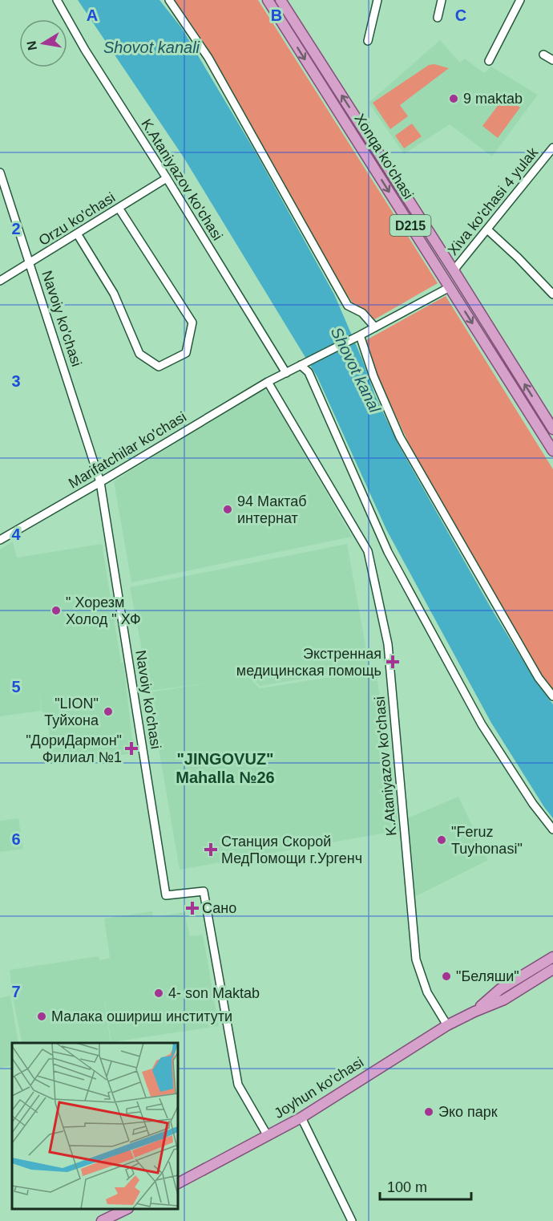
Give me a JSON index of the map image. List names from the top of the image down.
{
  "streets": {
    "main road": ["Xonqa ko'chasi", "D215", "Joyhun ko'chasi"],
    "street": [
      "K.Ataniyazov ko'chasi",
      "Xiva ko'chasi 4 yulak",
      "Orzu ko'chasi",
      "Navoiy ko'chasi",
      "Marifatchilar ko'chasi"
    ]
  },
  "crossings": [
    ["Xonqa ko'chasi", "Xiva ko'chasi 4 yulak"],
    ["Xonqa ko'chasi", "Marifatchilar ko'chasi"],
    ["K.Ataniyazov ko'chasi", "Orzu ko'chasi"],
    ["K.Ataniyazov ko'chasi", "Marifatchilar ko'chasi"],
    ["K.Ataniyazov ko'chasi", "Joyhun ko'chasi"],
    ["Orzu ko'chasi", "Navoiy ko'chasi"],
    ["Navoiy ko'chasi", "Marifatchilar ko'chasi"],
    ["Navoiy ko'chasi", "Joyhun ko'chasi"]
  ],
  "districts": ["\"JINGOVUZ\" Mahalla №26"],
  "water": ["Shovot kanali", "Shovot kanal"],
  "places": {
    "other": [
      "9 maktab",
      "94 Мактаб интернат",
      "\" Хорезм Холод \" ХФ",
      "\"LION\" Туйхона",
      "\"Feruz Tuyhonasi\"",
      "\"Беляши\"",
      "4- son Maktab",
      "Малака ошириш институти",
      "Эко парк"
    ],
    "health": [
      "Экстренная медицинская помощь",
      "\"ДориДармон\" Филиал №1",
      "Станция Скорой МедПомощи г.Ургенч",
      "Сано"
    ]
  },
  "scale_bar": "100 m",
  "north": "left",
  "grid": {
    "columns": ["A", "B", "C"],
    "rows": [
      "2",
      "3",
      "4",
      "5",
      "6",
      "7"
    ]
  }
}
